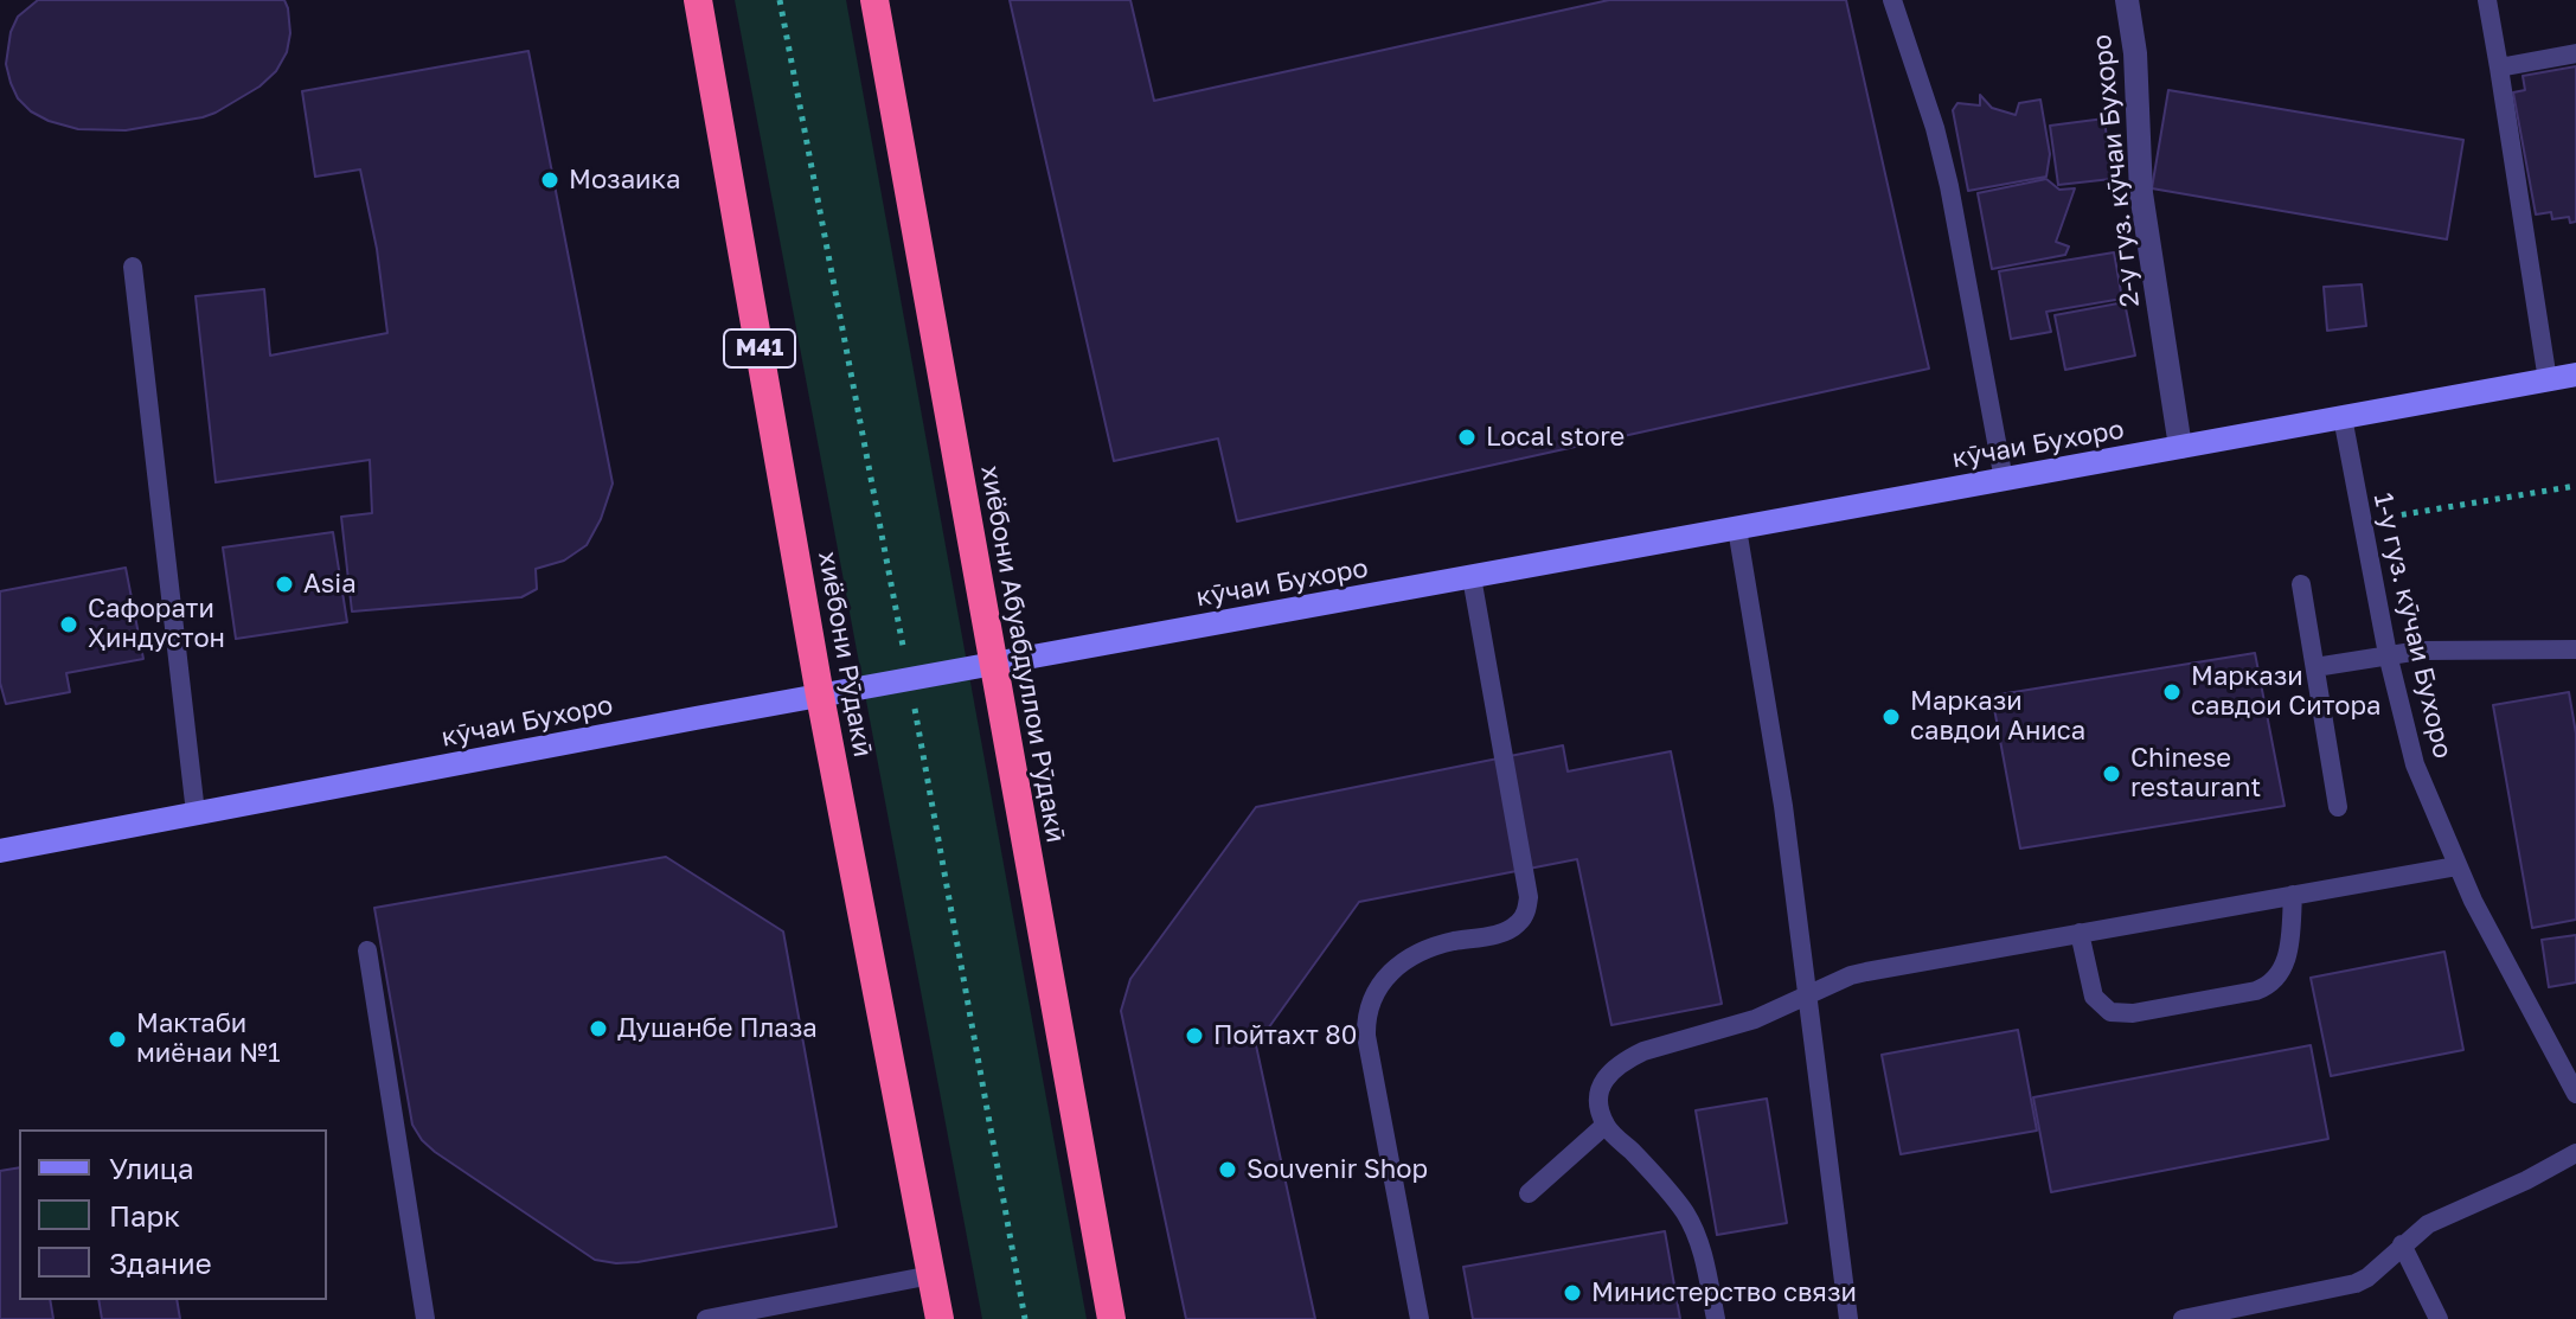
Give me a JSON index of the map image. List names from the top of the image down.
{
  "streets": {
    "highway": ["M41", "хиёбони Рӯдакӣ", "хиёбони Абуабдуллои Рӯдакӣ"],
    "street": ["2-у гуз. кӯчаи Бухоро", "кӯчаи Бухоро"],
    "lane": ["1-у гуз. кӯчаи Бухоро"]
  },
  "crossings": [
    ["2-у гуз. кӯчаи Бухоро", "кӯчаи Бухоро"],
    ["кӯчаи Бухоро", "1-у гуз. кӯчаи Бухоро"],
    ["кӯчаи Бухоро", "хиёбони Рӯдакӣ"],
    ["кӯчаи Бухоро", "хиёбони Абуабдуллои Рӯдакӣ"]
  ],
  "places": [
    "Мозаика",
    "Local store",
    "Asia",
    "Сафорати Ҳиндустон",
    "Маркази савдои Ситора",
    "Маркази савдои Аниса",
    "Chinese restaurant",
    "Душанбе Плаза",
    "Пойтахт 80",
    "Мактаби миёнаи №1",
    "Souvenir Shop",
    "Министерство связи"
  ],
  "legend": ["Улица", "Парк", "Здание"]
}
